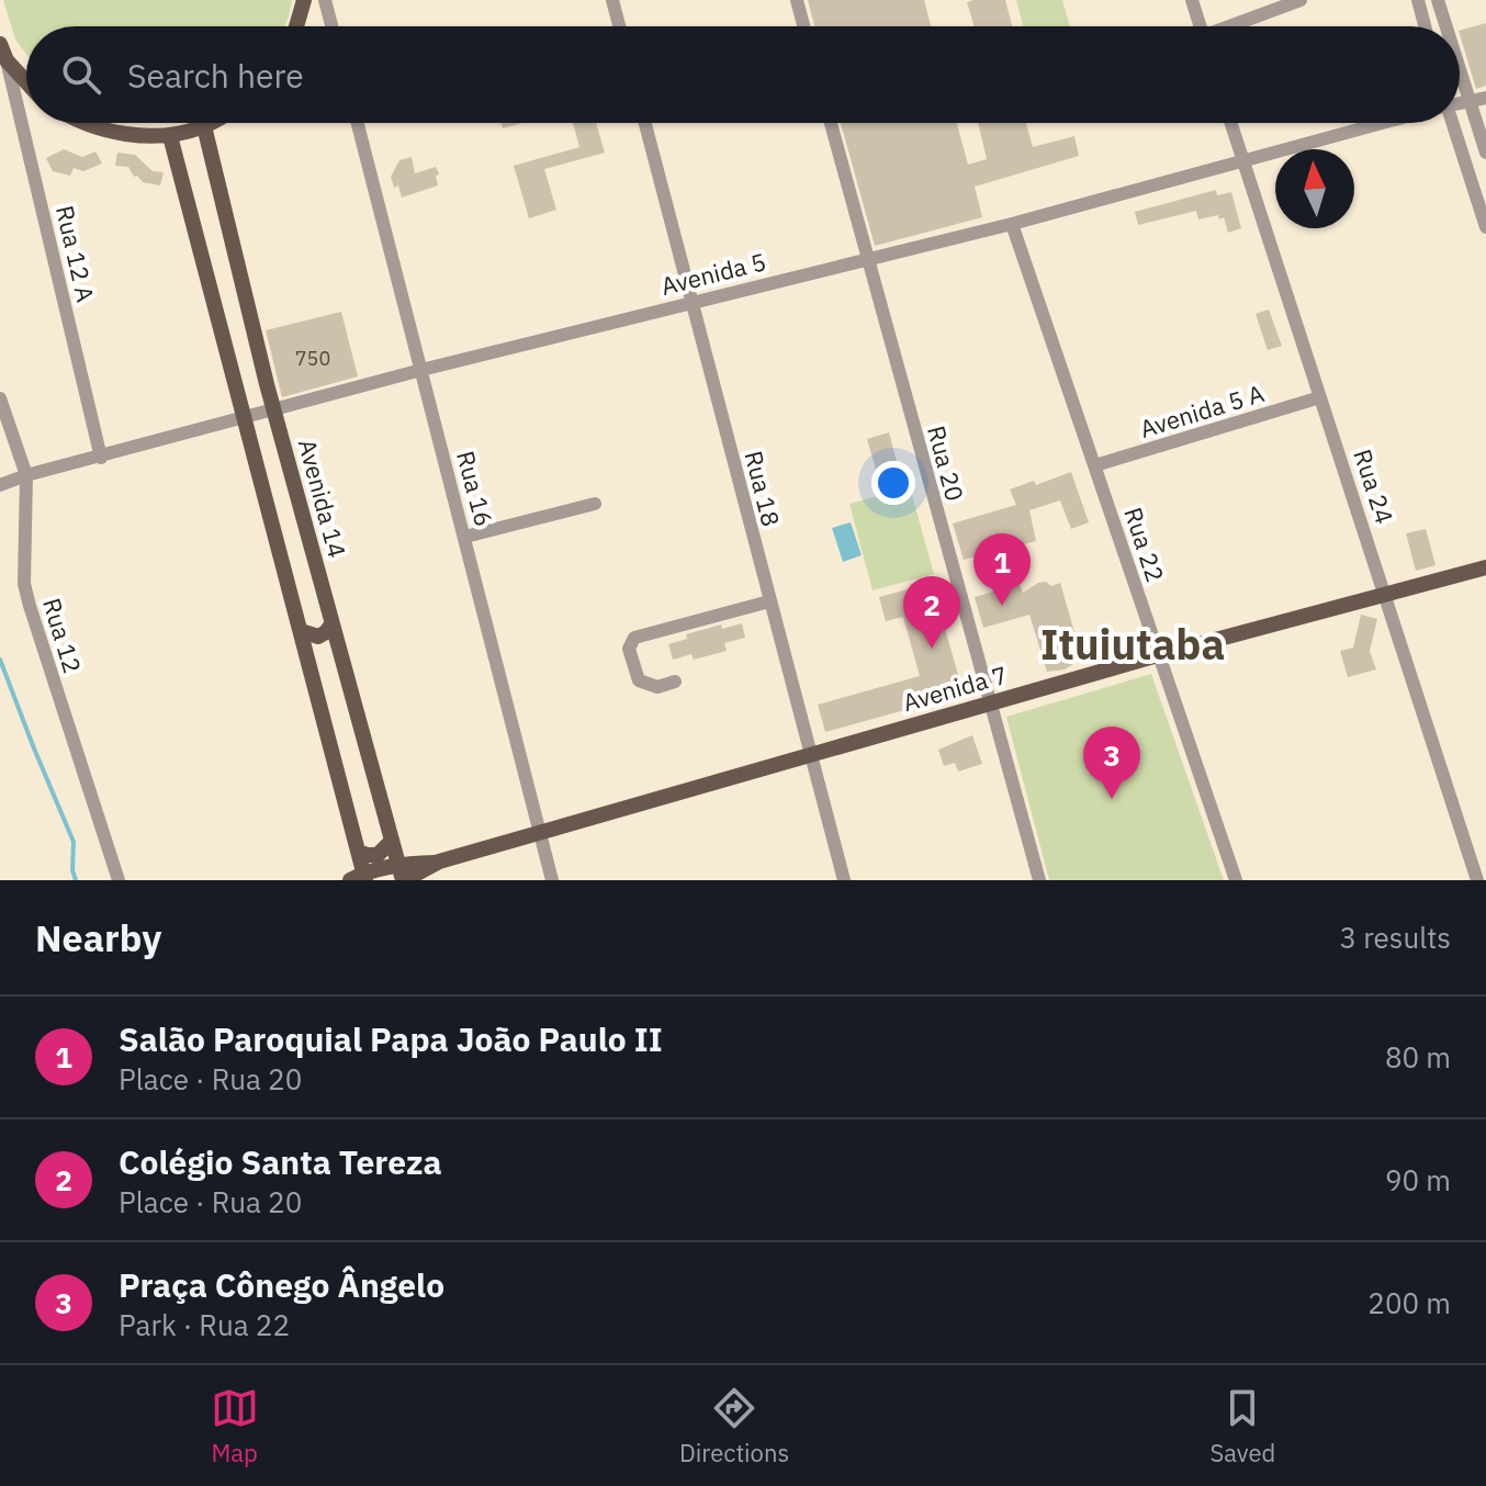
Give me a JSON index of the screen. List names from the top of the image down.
{
  "streets": {
    "main road": ["Avenida 14", "Avenida 7"],
    "street": [
      "Rua 12 A",
      "Avenida 5",
      "Avenida 5 A",
      "Rua 20",
      "Rua 24",
      "Rua 16",
      "Rua 18",
      "Rua 22",
      "Rua 12"
    ]
  },
  "crossings": [
    ["Rua 12 A", "Avenida 5"],
    ["Avenida 5", "Rua 20"],
    ["Avenida 5", "Rua 24"],
    ["Avenida 5", "Rua 16"],
    ["Avenida 5", "Rua 18"],
    ["Avenida 5", "Avenida 14"],
    ["Avenida 5", "Rua 22"],
    ["Avenida 5", "Rua 12"],
    ["Avenida 5 A", "Rua 24"],
    ["Avenida 5 A", "Rua 22"],
    ["Rua 20", "Avenida 7"],
    ["Rua 24", "Avenida 7"],
    ["Rua 16", "Avenida 7"],
    ["Rua 18", "Avenida 7"],
    ["Avenida 14", "Avenida 7"],
    ["Rua 22", "Avenida 7"]
  ],
  "districts": ["Ituiutaba"],
  "house_numbers": ["750"],
  "north": "top",
  "page": {
    "search": "Search here",
    "pins": ["1", "2", "3"],
    "heading": ["Nearby", "3 results"],
    "list": [
      {
        "mark": "1",
        "name": "Salão Paroquial Papa João Paulo II",
        "note": "Place · Rua 20",
        "value": "80 m"
      },
      {
        "mark": "2",
        "name": "Colégio Santa Tereza",
        "note": "Place · Rua 20",
        "value": "90 m"
      },
      {
        "mark": "3",
        "name": "Praça Cônego Ângelo",
        "note": "Park · Rua 22",
        "value": "200 m"
      }
    ],
    "nav": ["Map", "Directions", "Saved"]
  }
}
